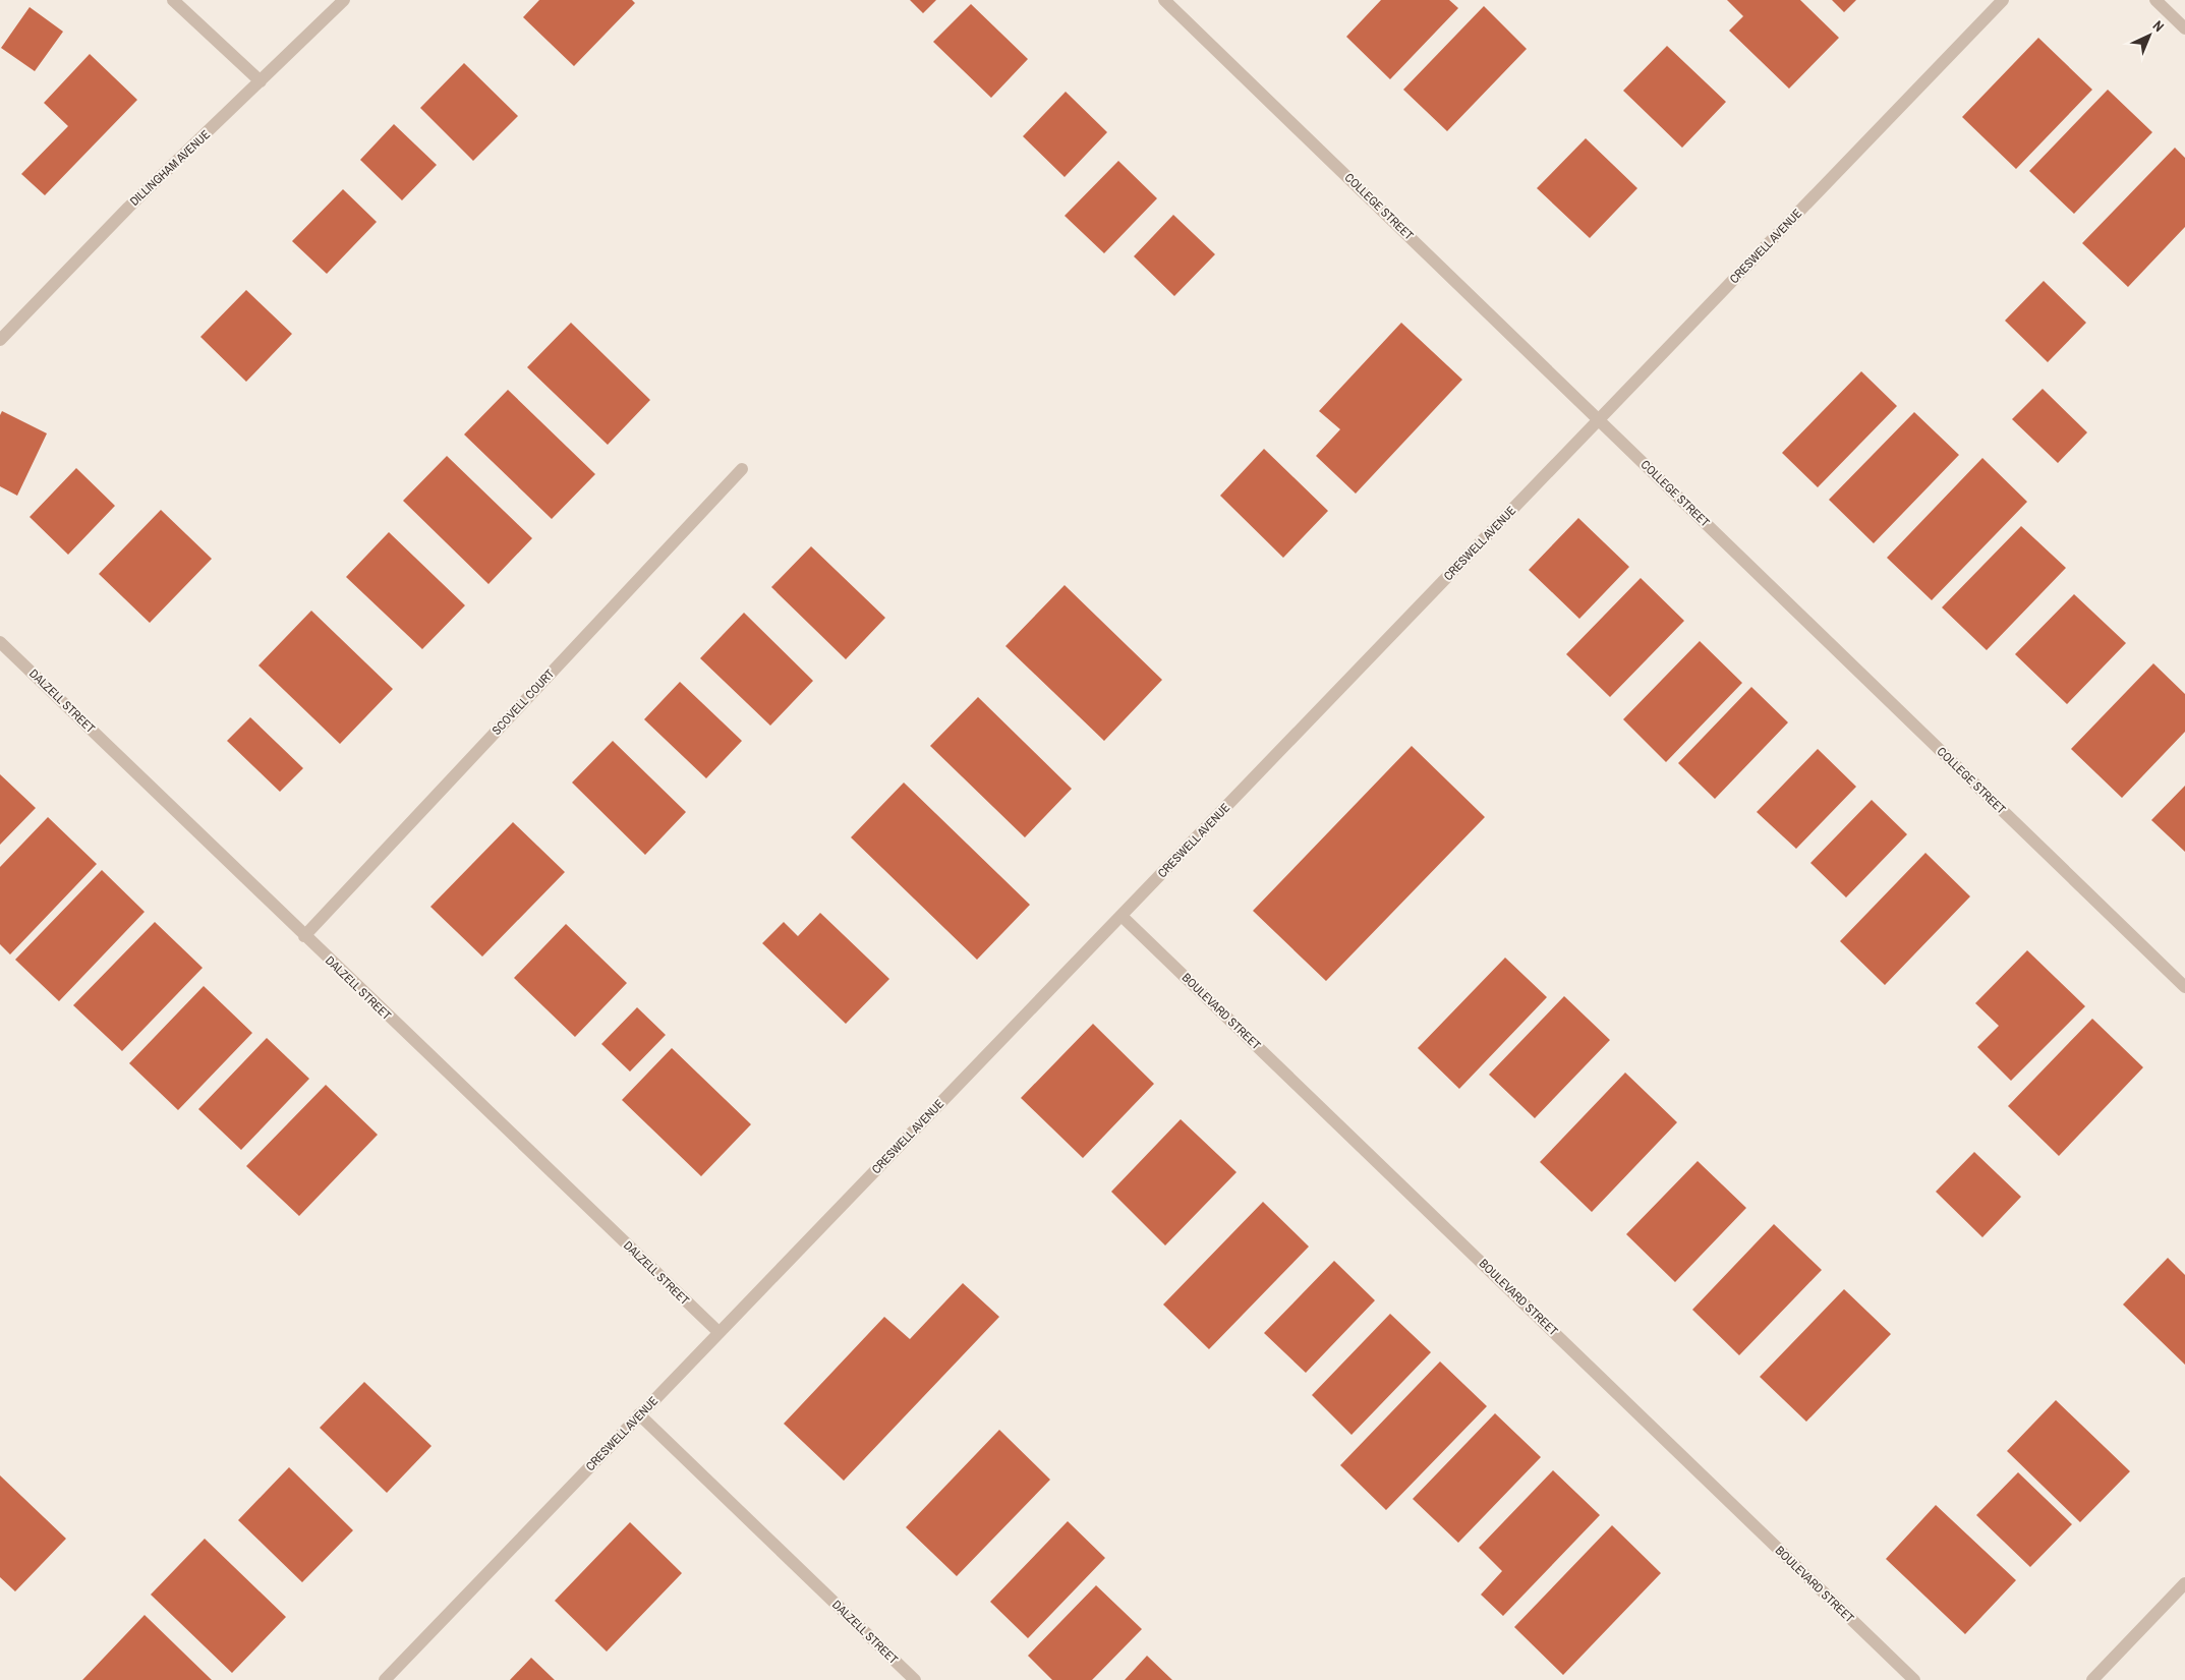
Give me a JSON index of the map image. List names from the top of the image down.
{
  "streets": {
    "street": [
      "DILLINGHAM AVENUE",
      "COLLEGE STREET",
      "CRESWELL AVENUE",
      "DALZELL STREET",
      "SCOVELL COURT",
      "BOULEVARD STREET"
    ]
  },
  "crossings": [
    ["COLLEGE STREET", "CRESWELL AVENUE"],
    ["CRESWELL AVENUE", "DALZELL STREET"],
    ["CRESWELL AVENUE", "BOULEVARD STREET"],
    ["DALZELL STREET", "SCOVELL COURT"]
  ],
  "north": "top right"
}
